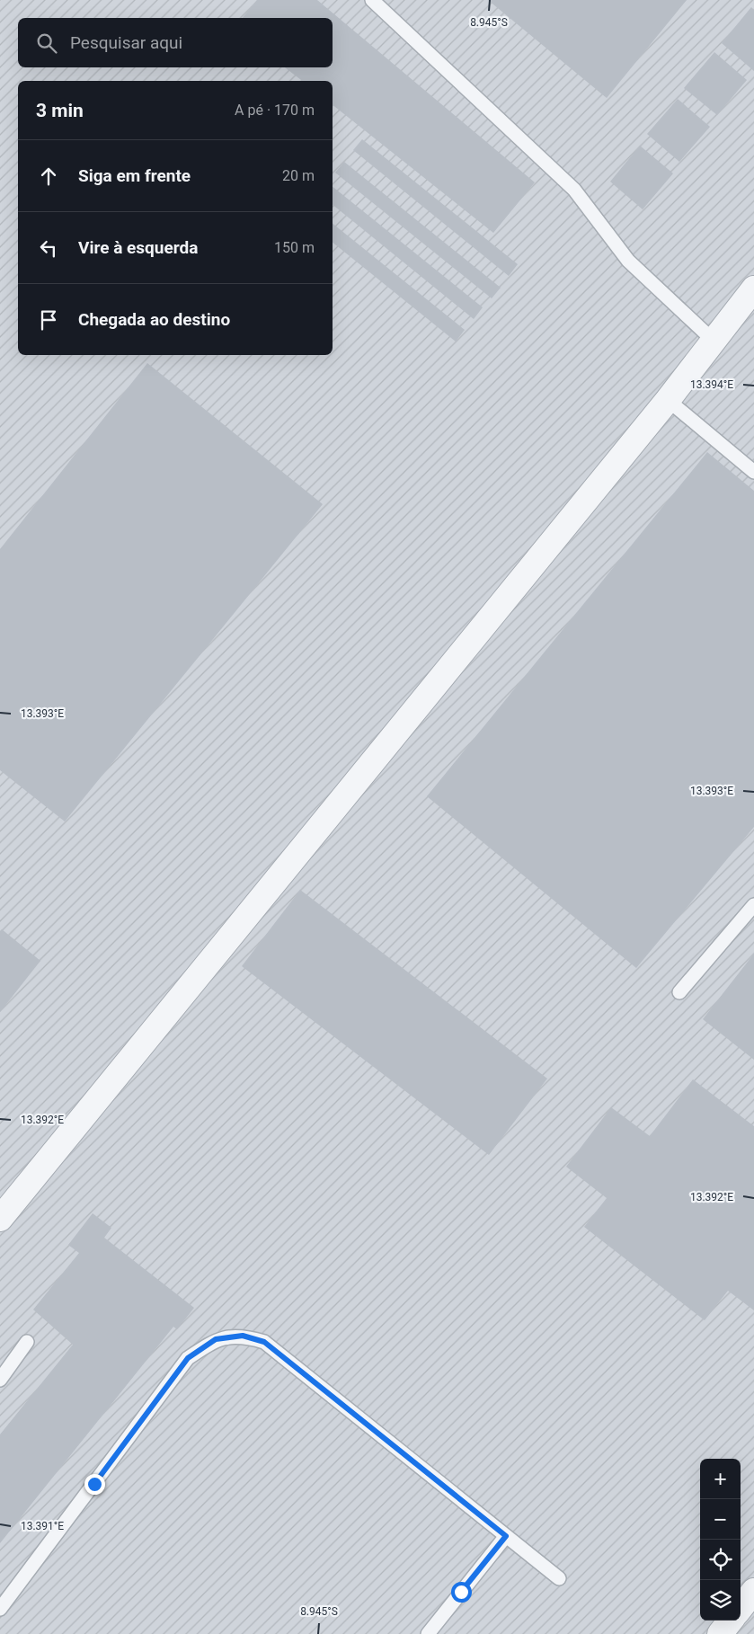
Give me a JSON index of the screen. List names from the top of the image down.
{
  "page": {
    "search": "Pesquisar aqui",
    "heading": ["3 min", "A pé · 170 m"],
    "list": [
      ["Siga em frente", "20 m"],
      ["Vire à esquerda", "150 m"],
      "Chegada ao destino"
    ],
    "map_buttons": ["+", "−"]
  },
  "coordinates": [
    "8.945°S",
    "13.394°E",
    "13.393°E",
    "13.392°E",
    "13.391°E"
  ]
}
